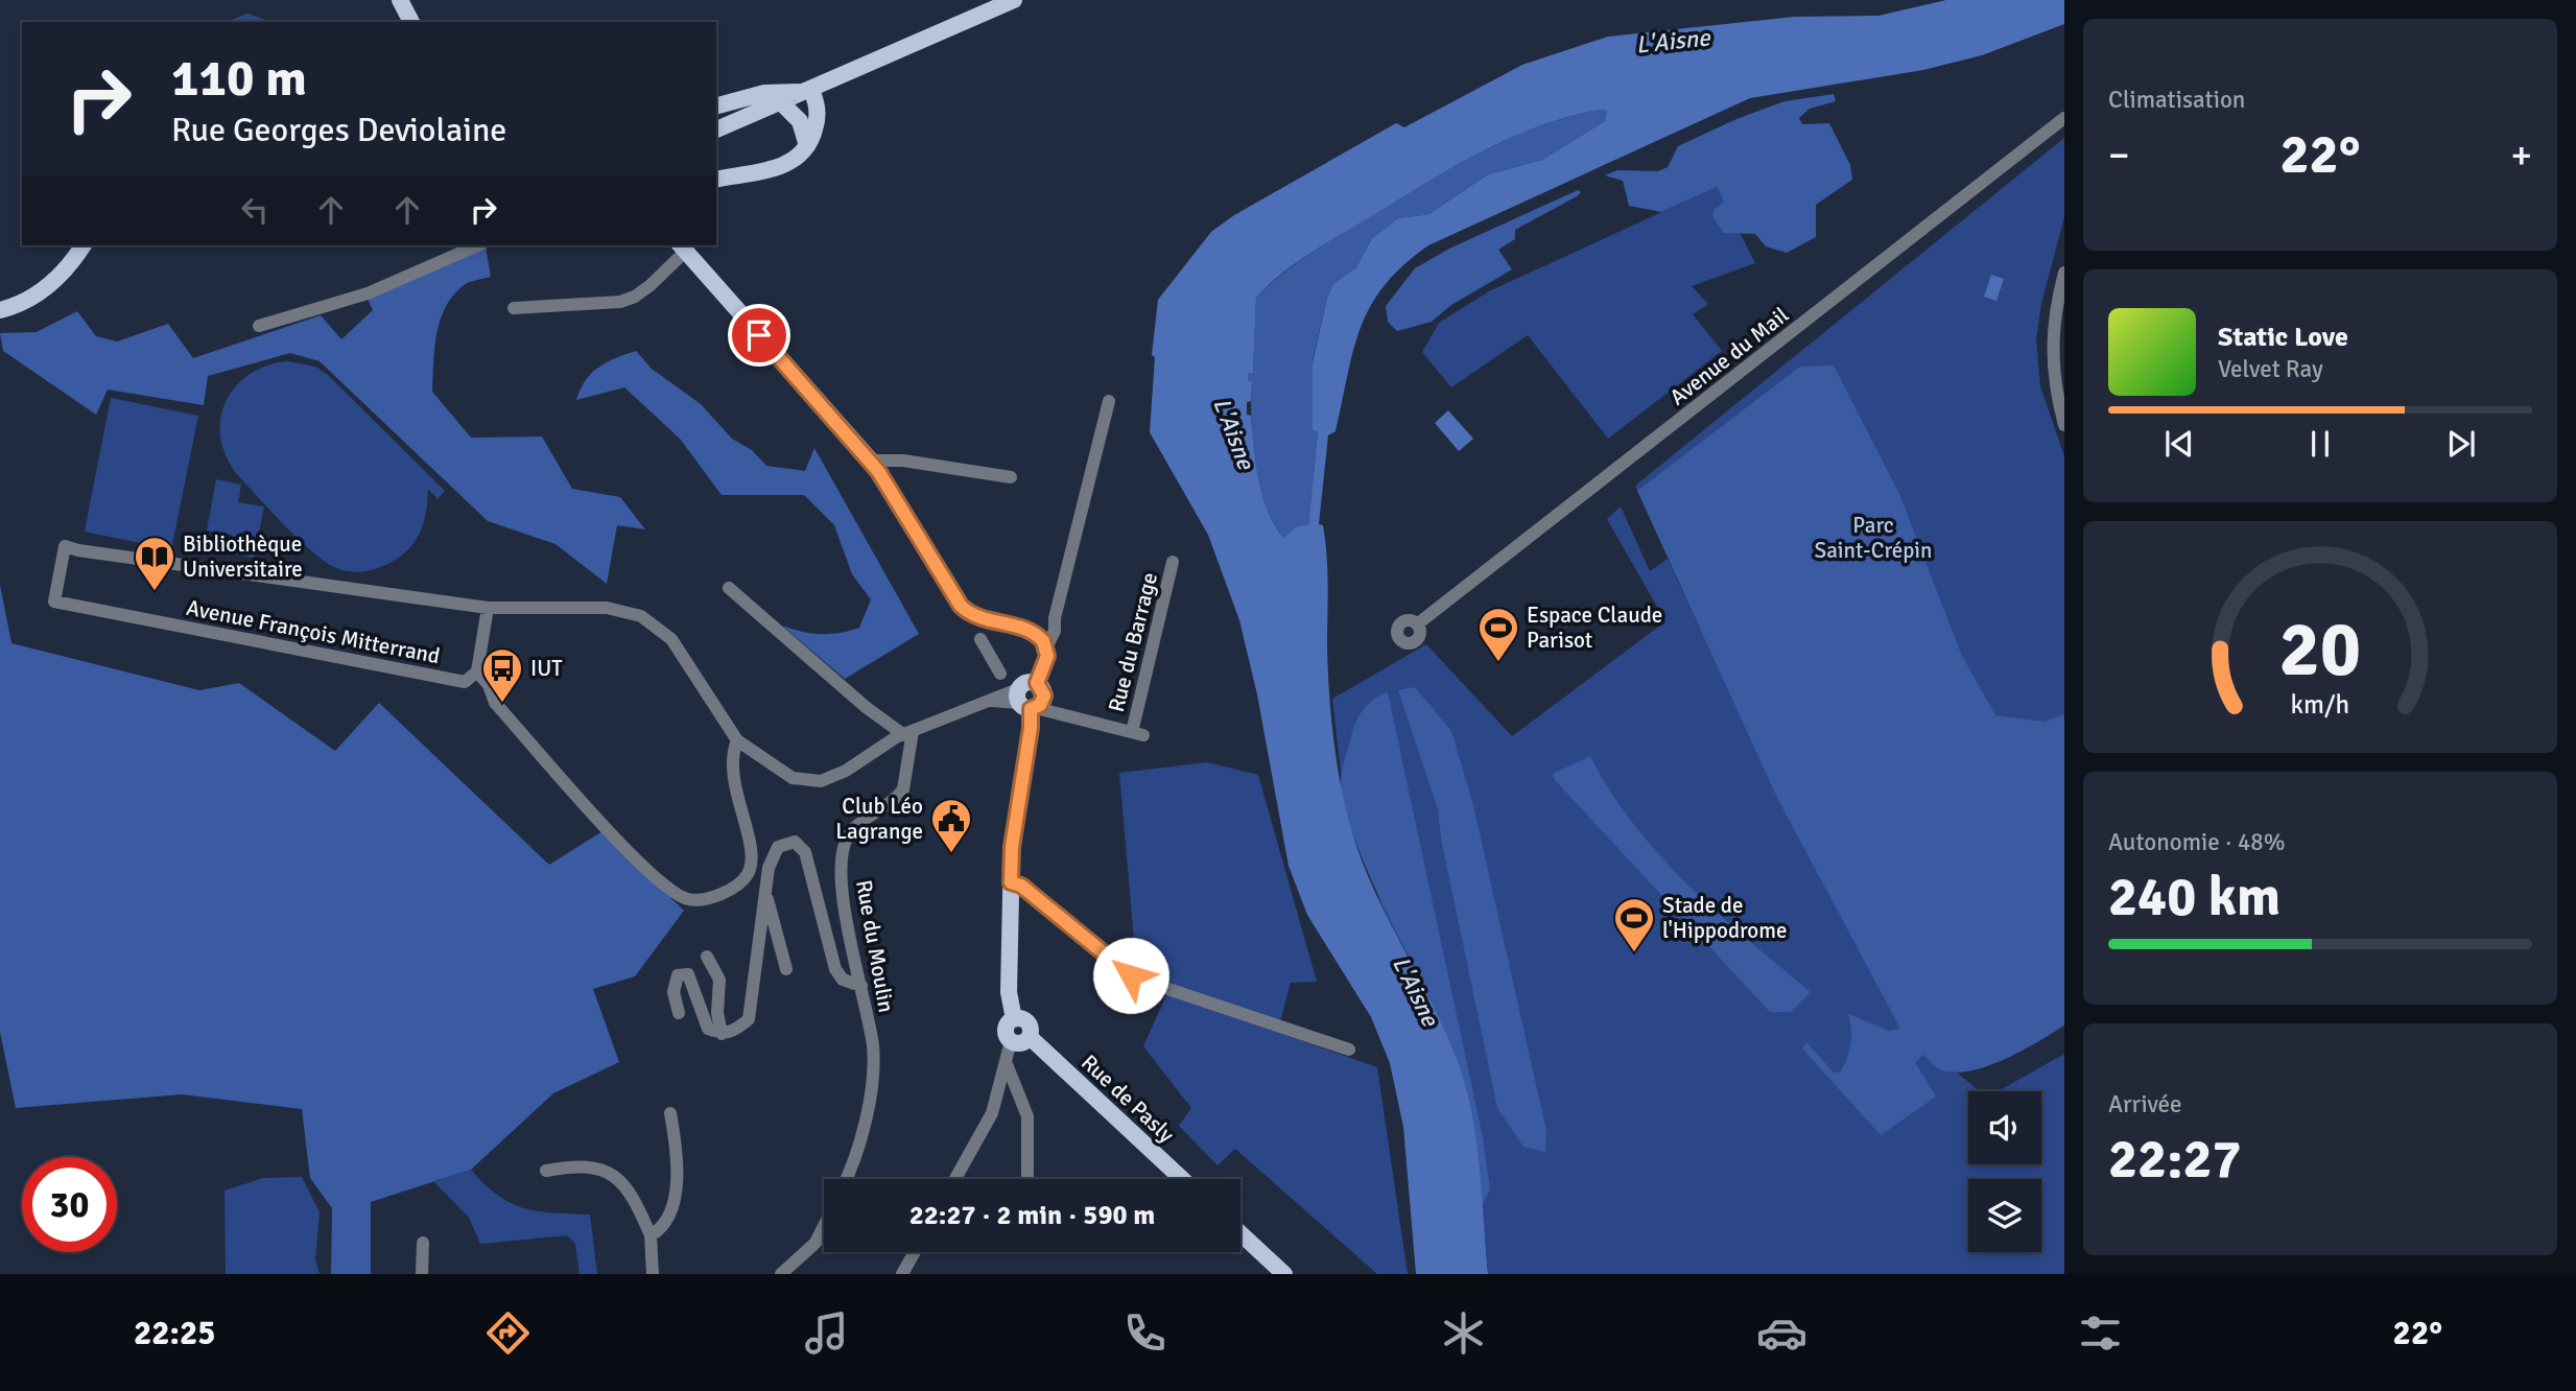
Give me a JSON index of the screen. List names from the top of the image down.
{
  "streets": {
    "main road": ["Rue de Pasly"],
    "street": [
      "Avenue du Mail",
      "Avenue François Mitterrand",
      "Rue du Barrage",
      "Rue du Moulin"
    ]
  },
  "crossings": [
    ["Avenue François Mitterrand", "Rue du Barrage"],
    ["Avenue François Mitterrand", "Rue du Moulin"]
  ],
  "water": ["L'Aisne"],
  "parks": ["Parc Saint-Crépin"],
  "places": {
    "library": ["Bibliothèque Universitaire"],
    "sports": ["Espace Claude Parisot", "Stade de l'Hippodrome"],
    "bus stop": ["IUT"],
    "public building": ["Club Léo Lagrange"]
  },
  "page": {
    "tile": [
      "Climatisation",
      ["Autonomie · 48%", "240 km"],
      ["Arrivée", "22:27"]
    ],
    "turn": ["110 m", "Rue Georges Deviolaine"],
    "heat": ["−", "22°", "+"],
    "song": ["Static Love", "Velvet Ray"],
    "limit": "30",
    "trip": "22:27 · 2 min · 590 m",
    "tabs": ["22:25", "22°"],
    "gauge": ["20", "km/h"]
  }
}
